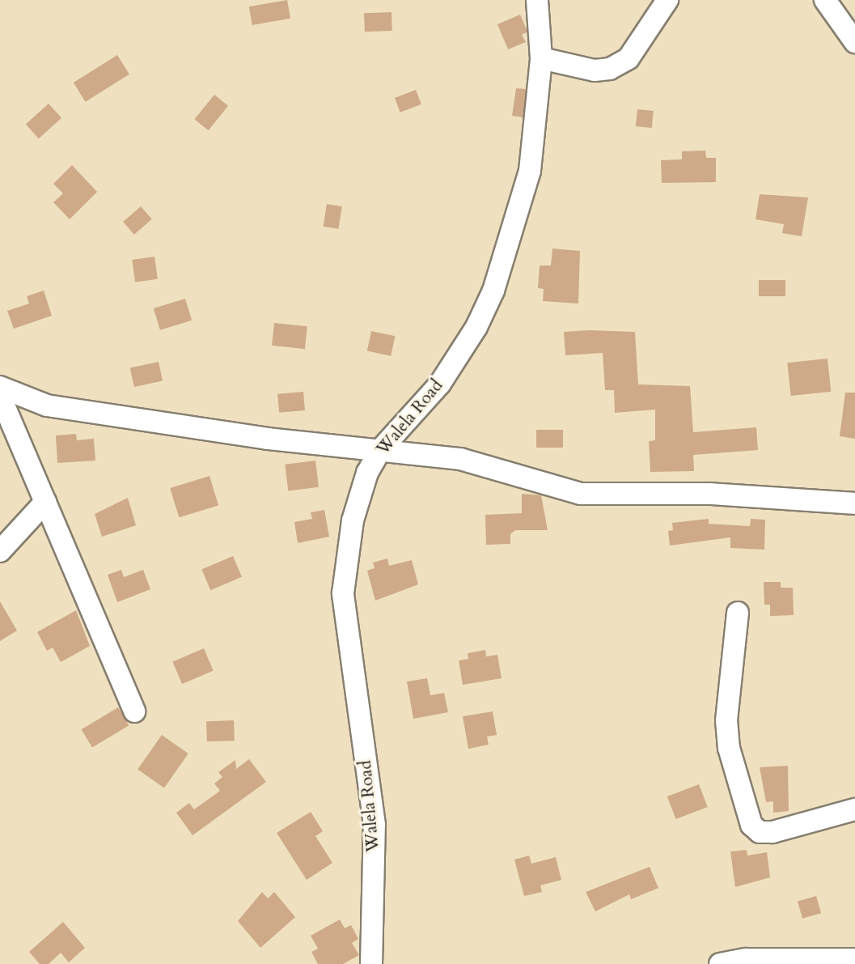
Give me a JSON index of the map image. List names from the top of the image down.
{
  "streets": {
    "street": ["Walela Road"]
  }
}
